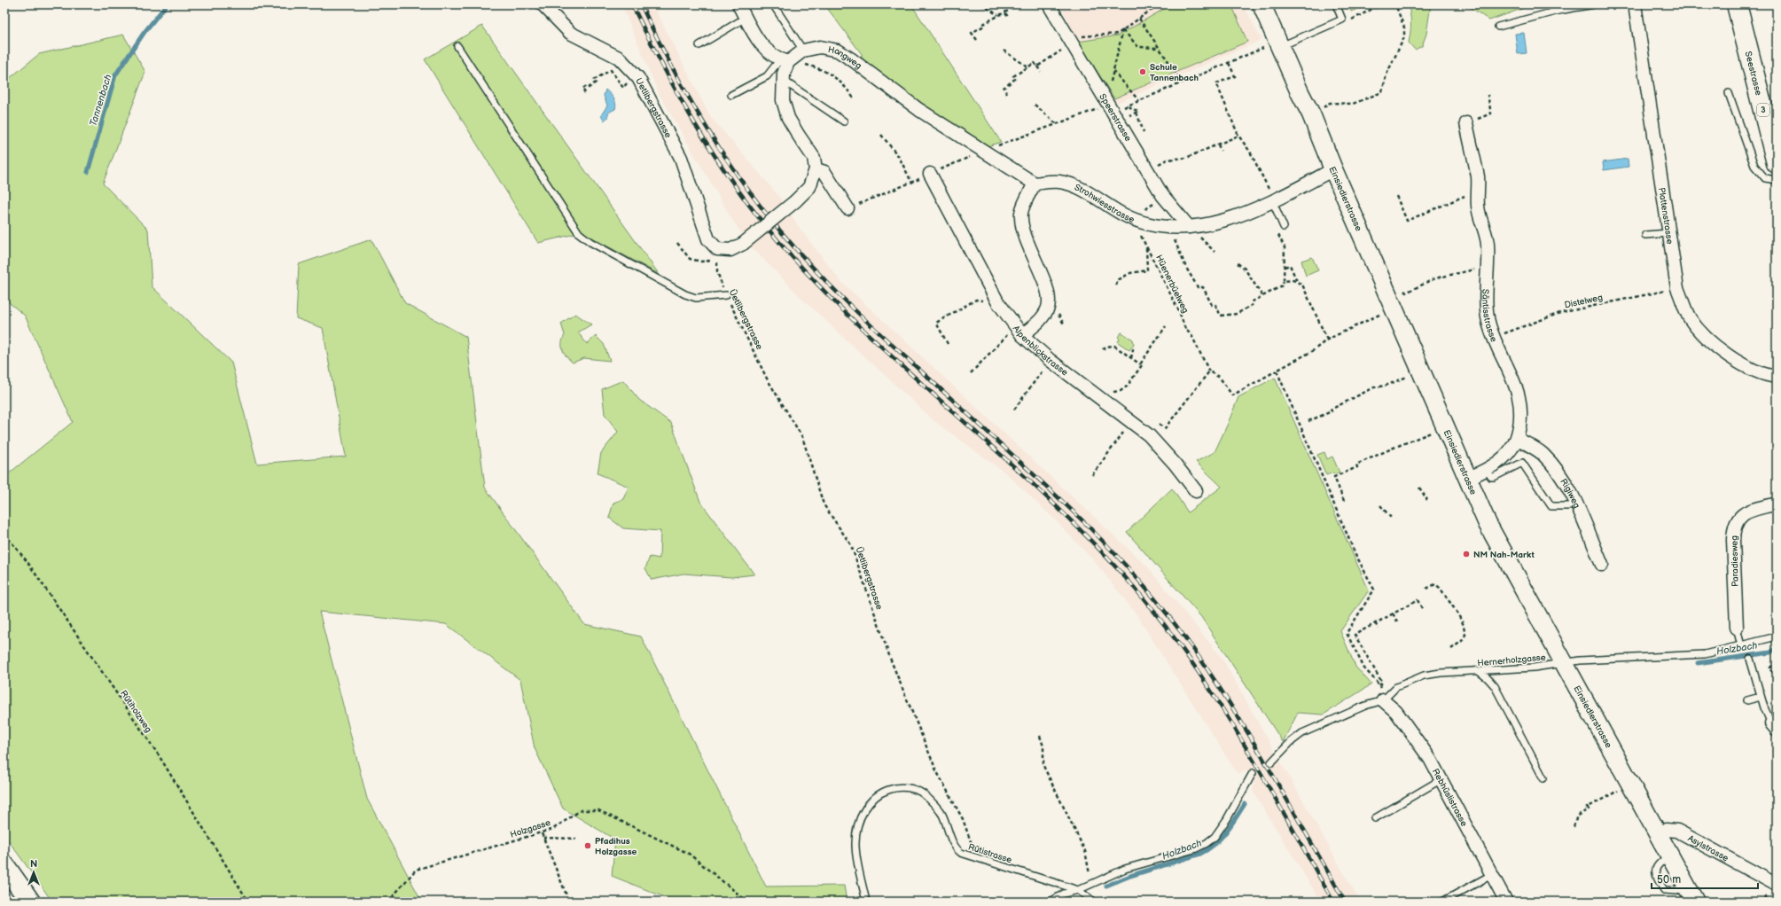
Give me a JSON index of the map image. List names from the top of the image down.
{
  "streets": {
    "main road": ["Seestrasse", "3", "Einsiedlerstrasse"],
    "street": [
      "Hangweg",
      "Uetlibergstrasse",
      "Speerstrasse",
      "Strohwiesstrasse",
      "Plattenstrasse",
      "Säntisstrasse",
      "Alpenblickstrasse",
      "Rigiweg",
      "Paradiesweg",
      "Rebhüslistrasse",
      "Asylstrasse"
    ],
    "lane": ["Hernerholzgasse", "Rütistrasse"],
    "path": [
      "Hüenerbüelweg",
      "Distelweg",
      "Üetlibergstrasse",
      "Rütiholzweg",
      "Holzgasse"
    ]
  },
  "crossings": [
    ["Hangweg", "Strohwiesstrasse"],
    ["Uetlibergstrasse", "Üetlibergstrasse"],
    ["Speerstrasse", "Strohwiesstrasse"],
    ["Einsiedlerstrasse", "Strohwiesstrasse"],
    ["Einsiedlerstrasse", "Säntisstrasse"],
    ["Einsiedlerstrasse", "Hernerholzgasse"],
    ["Einsiedlerstrasse", "Asylstrasse"],
    ["Strohwiesstrasse", "Hüenerbüelweg"],
    ["Plattenstrasse", "Distelweg"],
    ["Distelweg", "Säntisstrasse"],
    ["Säntisstrasse", "Rigiweg"],
    ["Üetlibergstrasse", "Rütistrasse"],
    ["Paradiesweg", "Hernerholzgasse"],
    ["Hernerholzgasse", "Rebhüslistrasse"]
  ],
  "water": ["Tannenbach", "Holzbach"],
  "places": ["Schule Tannenbach", "NM Nah-Markt", "Pfadihus Holzgasse"],
  "scale_bar": "50 m",
  "north": "top"
}
